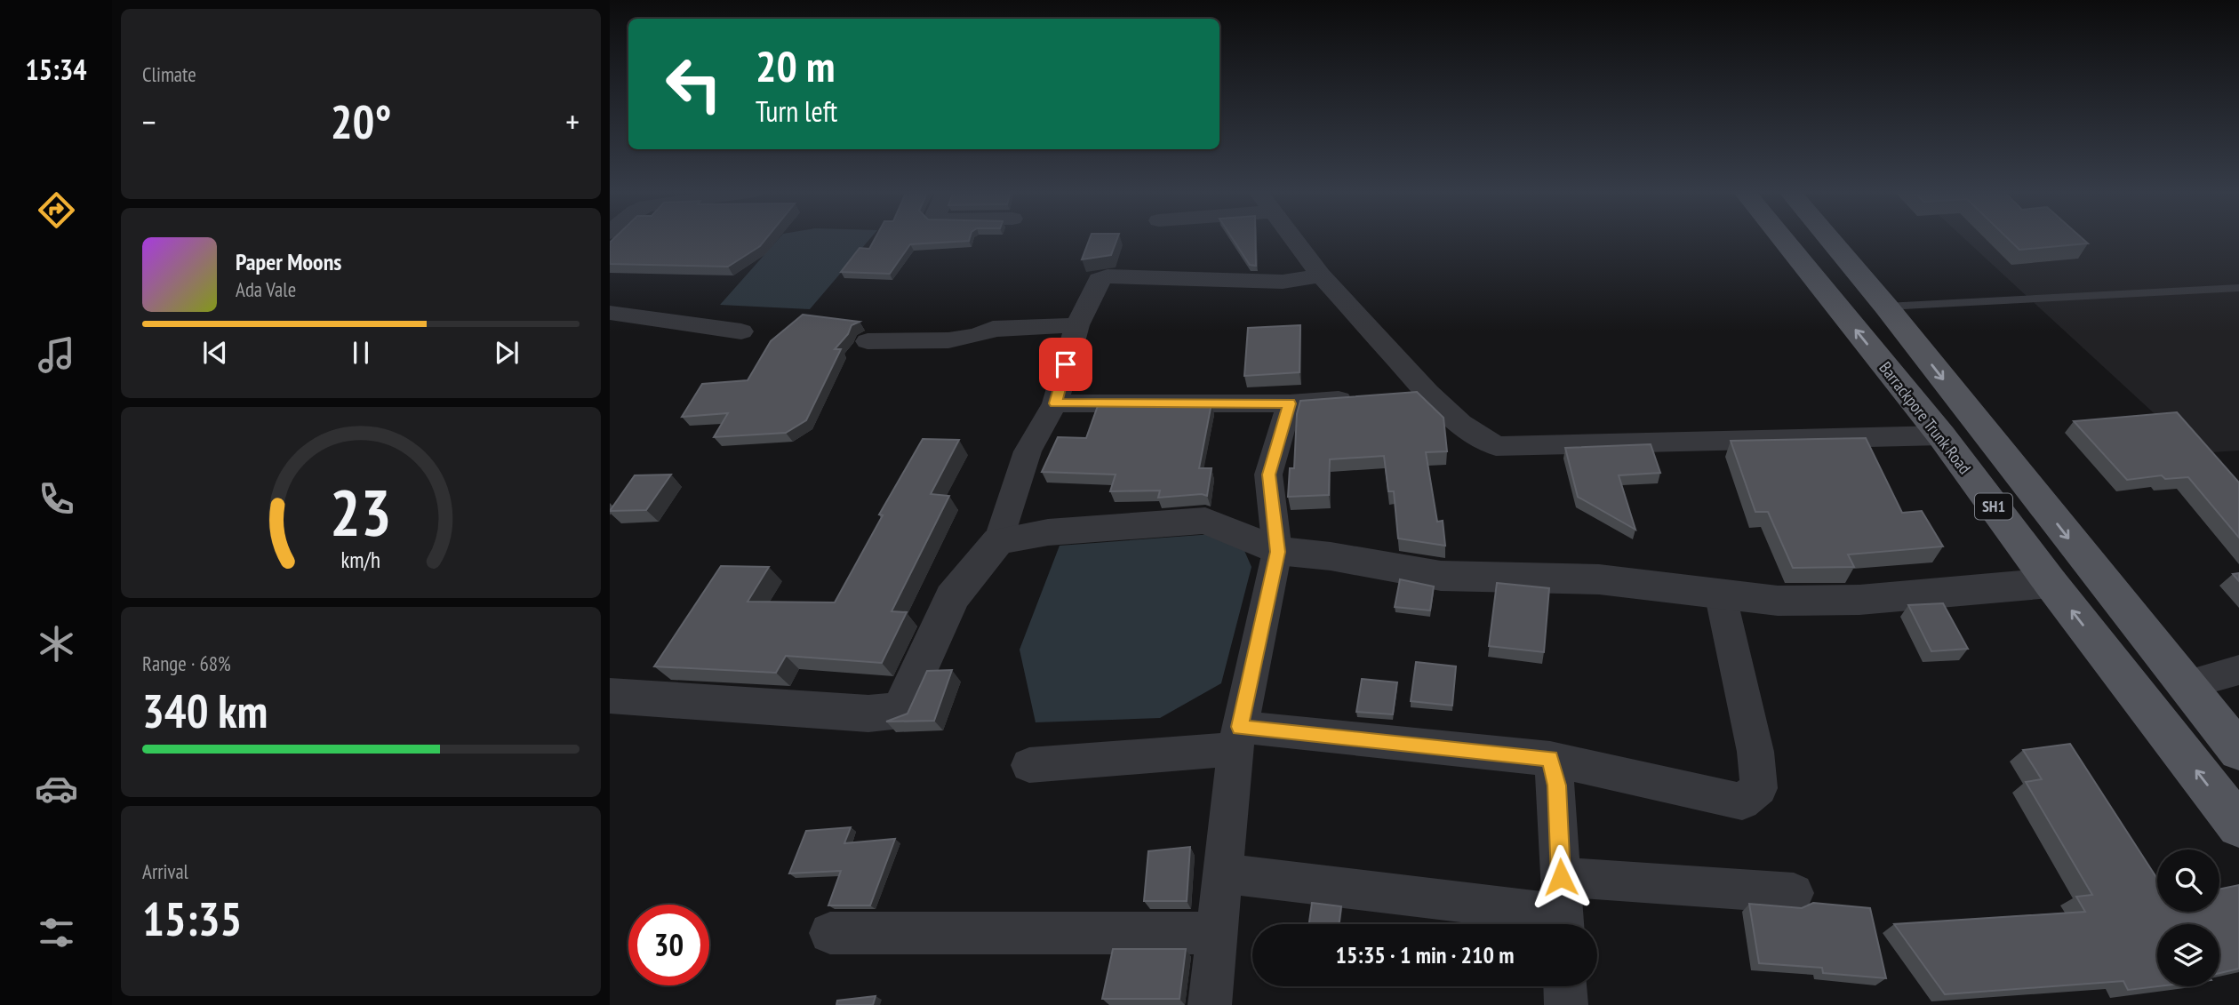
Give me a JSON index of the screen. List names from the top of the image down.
{
  "streets": {
    "main road": ["Barrackpore Trunk Road", "SH1"]
  },
  "page": {
    "tabs": "15:34",
    "tile": [
      "Climate",
      ["Range · 68%", "340 km"],
      ["Arrival", "15:35"]
    ],
    "turn": ["20 m", "Turn left"],
    "heat": ["−", "20°", "+"],
    "song": ["Paper Moons", "Ada Vale"],
    "limit": "30",
    "trip": "15:35 · 1 min · 210 m",
    "gauge": ["23", "km/h"]
  }
}
